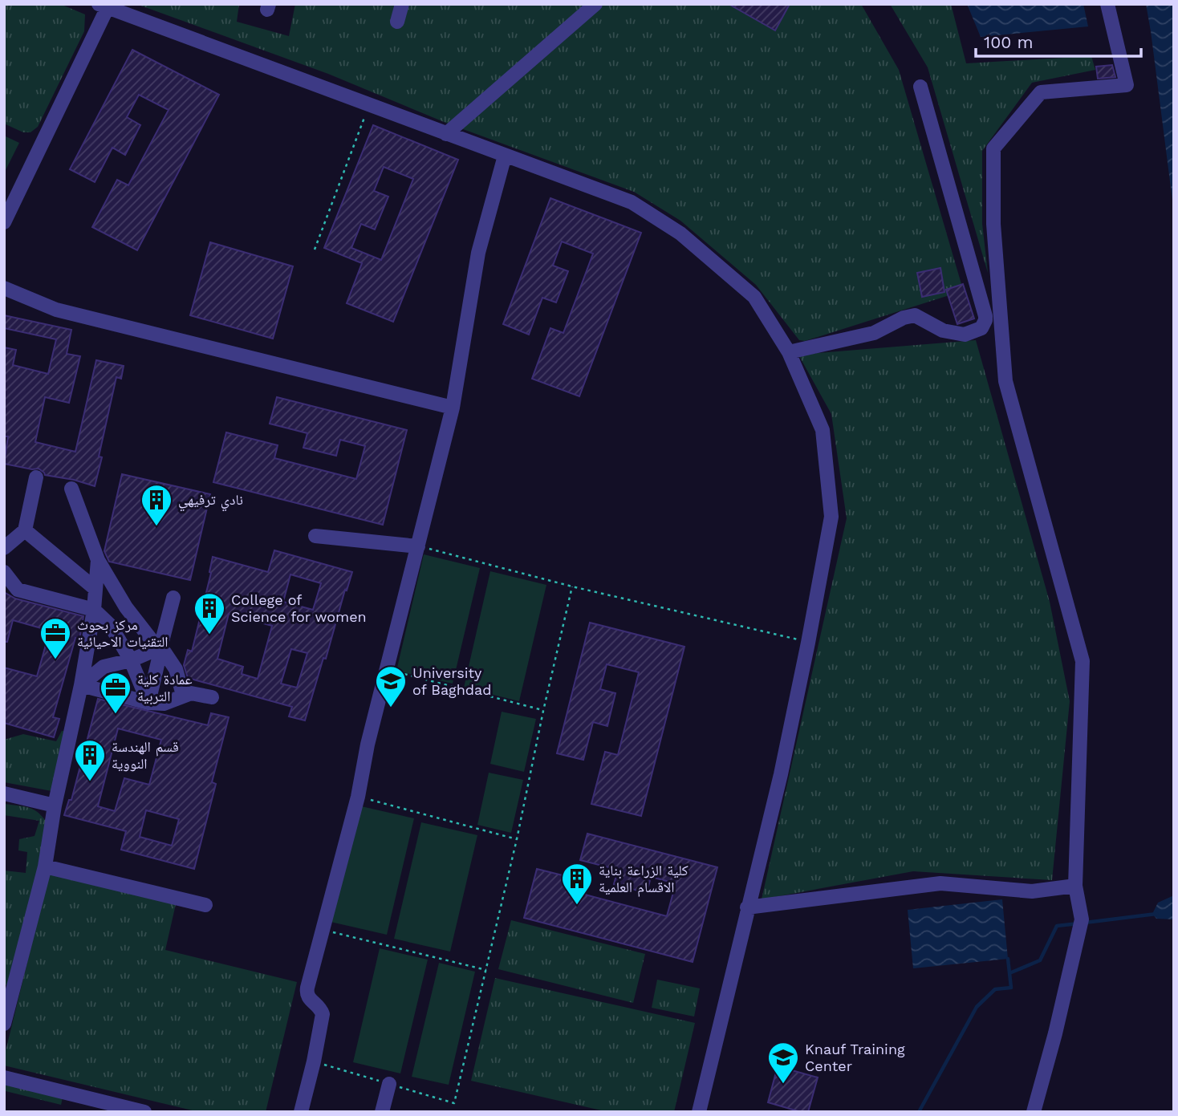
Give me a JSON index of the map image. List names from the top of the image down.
{
  "places": {
    "building": [
      "نادي ترفيهي",
      "College of Science for women",
      "قسم الهندسة النووية",
      "كلية الزراعة بناية الاقسام العلمية"
    ],
    "office": ["مركز بحوث التقنيات الاحيائية", "عمادة كلية التربية"],
    "school or university": ["University of Baghdad", "Knauf Training Center"]
  },
  "scale_bar": "100 m"
}
